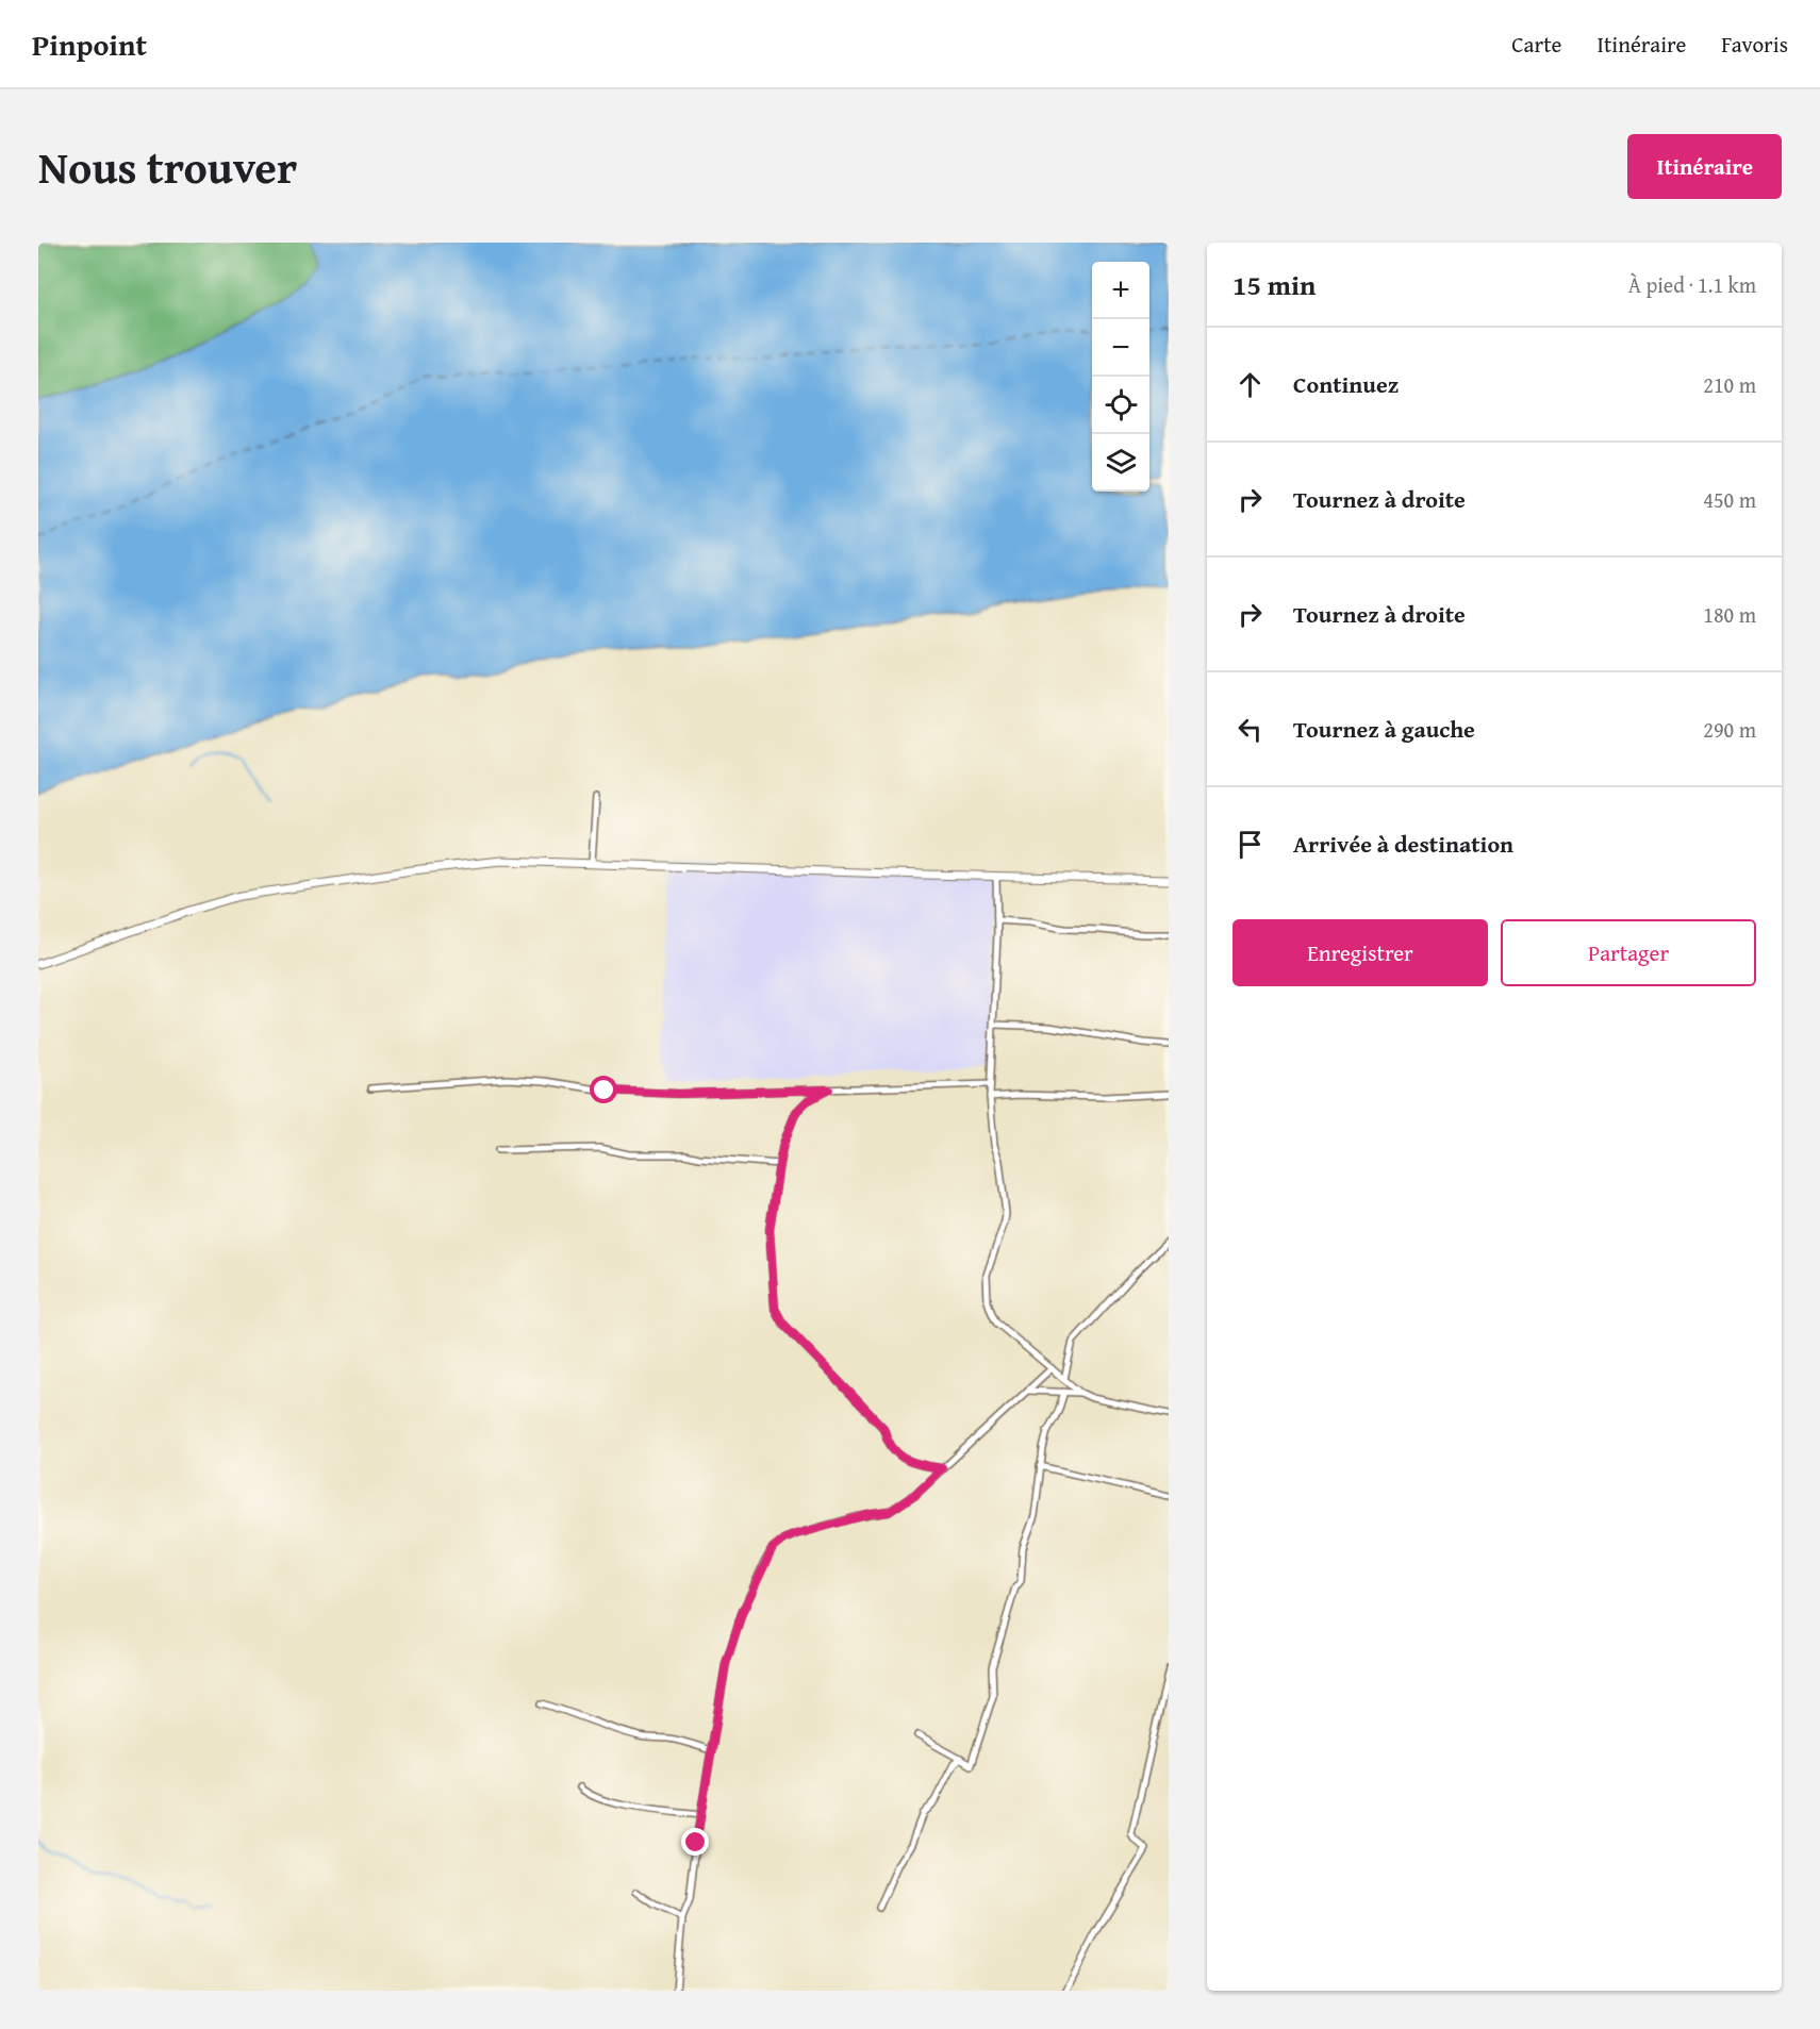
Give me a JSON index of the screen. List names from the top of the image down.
{
  "page": {
    "header": "Pinpoint",
    "nav": ["Carte", "Itinéraire", "Favoris"],
    "title": "Nous trouver",
    "buttons": [
      "Itinéraire",
      ["Enregistrer", "Partager"]
    ],
    "heading": ["15 min", "À pied · 1.1 km"],
    "map_buttons": ["+", "−"],
    "list": [
      ["Continuez", "210 m"],
      ["Tournez à droite", "450 m"],
      ["Tournez à droite", "180 m"],
      ["Tournez à gauche", "290 m"],
      "Arrivée à destination"
    ]
  }
}
